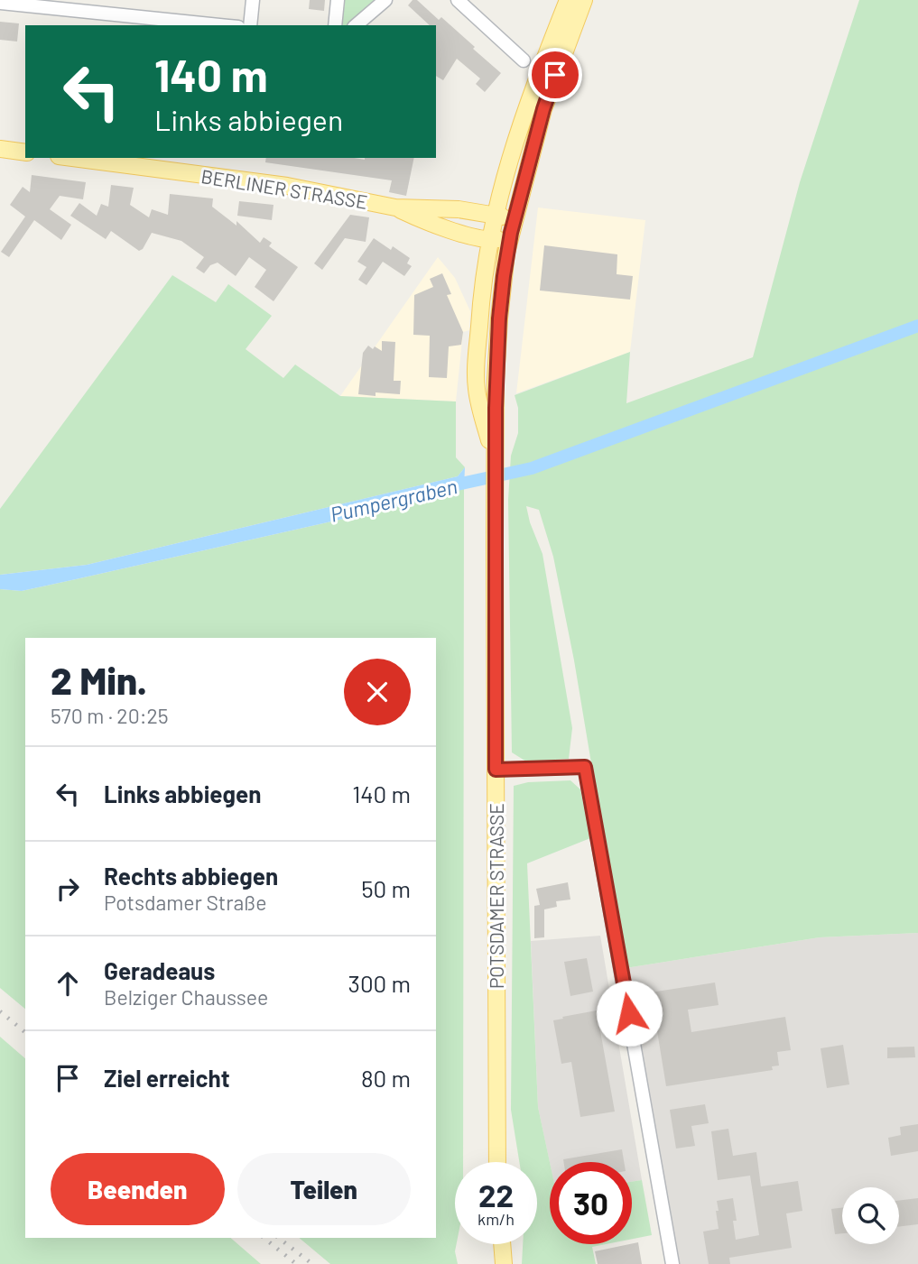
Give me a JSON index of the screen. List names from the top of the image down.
{
  "streets": {
    "main road": ["BERLINER STRASSE", "POTSDAMER STRASSE"]
  },
  "crossings": [
    ["BERLINER STRASSE", "POTSDAMER STRASSE"]
  ],
  "water": ["Pumpergraben"],
  "page": {
    "turn": ["140 m", "Links abbiegen"],
    "heading": ["2 Min.", "570 m · 20:25"],
    "list": [
      {
        "name": "Links abbiegen",
        "value": "140 m"
      },
      {
        "name": "Rechts abbiegen",
        "note": "Potsdamer Straße",
        "value": "50 m"
      },
      {
        "name": "Geradeaus",
        "note": "Belziger Chaussee",
        "value": "300 m"
      },
      {
        "name": "Ziel erreicht",
        "value": "80 m"
      }
    ],
    "buttons": ["Beenden", "Teilen"],
    "speed": "22 km/h",
    "limit": "30"
  }
}
